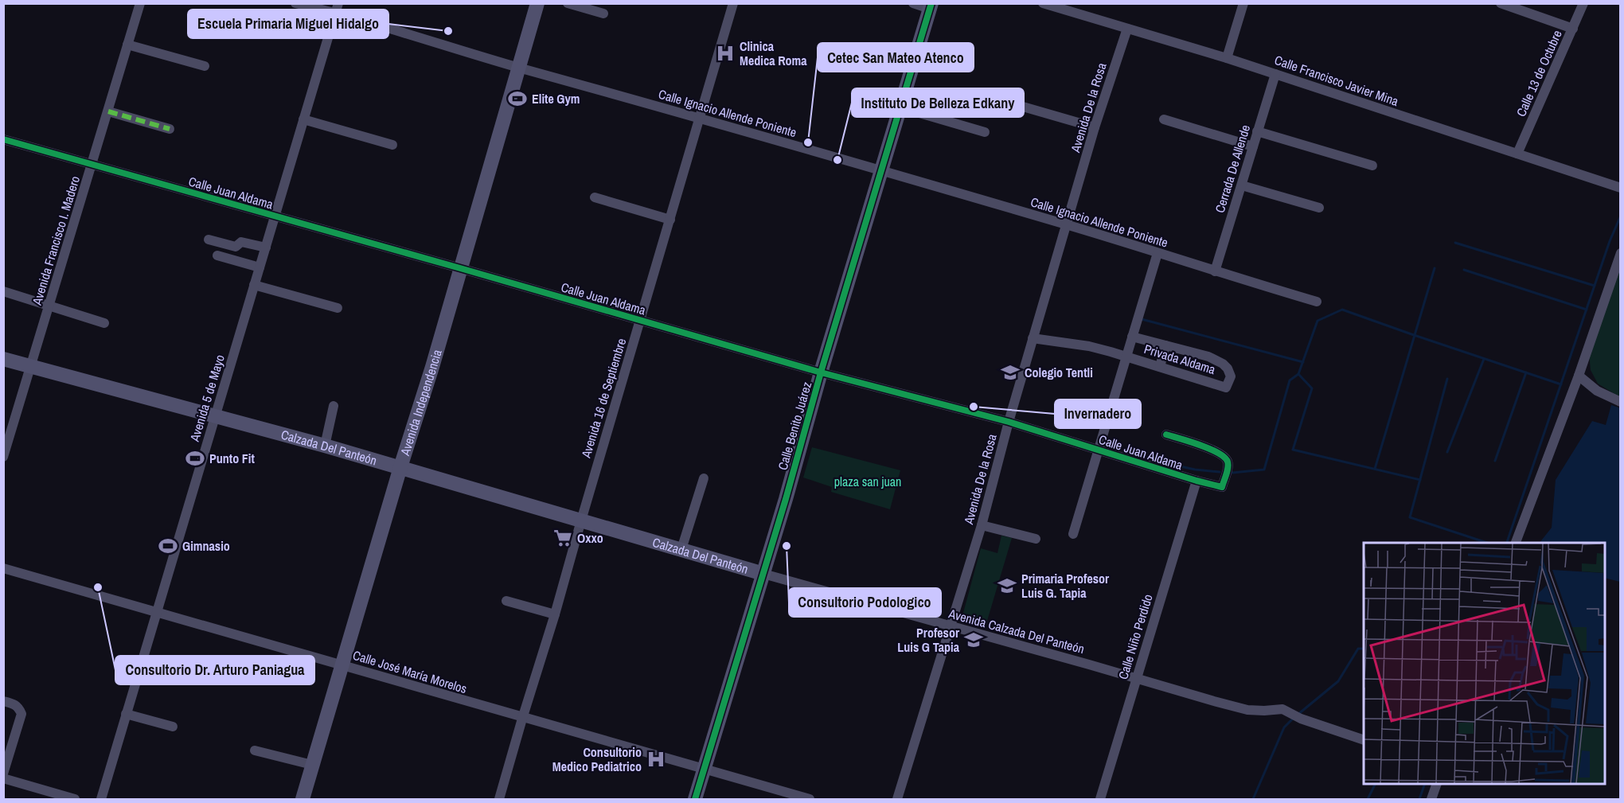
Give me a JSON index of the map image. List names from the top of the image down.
{
  "streets": {
    "main road": ["Avenida Independencia", "Calle Benito Juárez", "Calzada Del Panteón"],
    "street": [
      "Calle 13 de Octubre",
      "Calle Francisco Javier Mina",
      "Avenida De la Rosa",
      "Calle Ignacio Allende Poniente",
      "Cerrada De Allende",
      "Calle Juan Aldama",
      "Avenida Francisco I. Madero",
      "Privada Aldama",
      "Avenida 5 de Mayo",
      "Avenida 16 de Septiembre",
      "Avenida Calzada Del Panteón",
      "Calle Niño Perdido",
      "Calle José María Morelos"
    ]
  },
  "crossings": [
    ["Calle 13 de Octubre", "Calle Francisco Javier Mina"],
    ["Calle Francisco Javier Mina", "Avenida De la Rosa"],
    ["Calle Francisco Javier Mina", "Cerrada De Allende"],
    ["Avenida De la Rosa", "Calle Ignacio Allende Poniente"],
    ["Avenida De la Rosa", "Calle Juan Aldama"],
    ["Avenida De la Rosa", "Privada Aldama"],
    ["Avenida De la Rosa", "Avenida Calzada Del Panteón"],
    ["Calle Ignacio Allende Poniente", "Cerrada De Allende"],
    ["Calle Ignacio Allende Poniente", "Avenida 5 de Mayo"],
    ["Calle Ignacio Allende Poniente", "Avenida 16 de Septiembre"],
    ["Calle Ignacio Allende Poniente", "Avenida Independencia"],
    ["Calle Ignacio Allende Poniente", "Calle Benito Juárez"],
    ["Calle Juan Aldama", "Avenida Francisco I. Madero"],
    ["Calle Juan Aldama", "Avenida 5 de Mayo"],
    ["Calle Juan Aldama", "Avenida 16 de Septiembre"],
    ["Calle Juan Aldama", "Avenida Independencia"],
    ["Calle Juan Aldama", "Calle Benito Juárez"],
    ["Calle Juan Aldama", "Calle Niño Perdido"],
    ["Avenida Francisco I. Madero", "Calzada Del Panteón"],
    ["Avenida 5 de Mayo", "Calzada Del Panteón"],
    ["Avenida 5 de Mayo", "Calle José María Morelos"],
    ["Avenida 16 de Septiembre", "Calzada Del Panteón"],
    ["Avenida 16 de Septiembre", "Calle José María Morelos"],
    ["Avenida Independencia", "Calzada Del Panteón"],
    ["Avenida Independencia", "Calle José María Morelos"],
    ["Calle Benito Juárez", "Calzada Del Panteón"],
    ["Calle Benito Juárez", "Avenida Calzada Del Panteón"],
    ["Calle Benito Juárez", "Calle José María Morelos"],
    ["Calzada Del Panteón", "Avenida Calzada Del Panteón"],
    ["Avenida Calzada Del Panteón", "Calle Niño Perdido"]
  ],
  "parks": ["plaza san juan"],
  "places": {
    "other": [
      "Escuela Primaria Miguel Hidalgo",
      "Cetec San Mateo Atenco",
      "Instituto De Belleza Edkany",
      "Invernadero",
      "Consultorio Podologico",
      "Consultorio Dr. Arturo Paniagua"
    ],
    "hospital": ["Clinica Medica Roma", "Consultorio Medico Pediatrico"],
    "sports": ["Elite Gym", "Punto Fit", "Gimnasio"],
    "school or university": ["Colegio Tentli", "Primaria Profesor Luis G. Tapia", "Profesor Luis G Tapia"],
    "supermarket": ["Oxxo"]
  }
}
